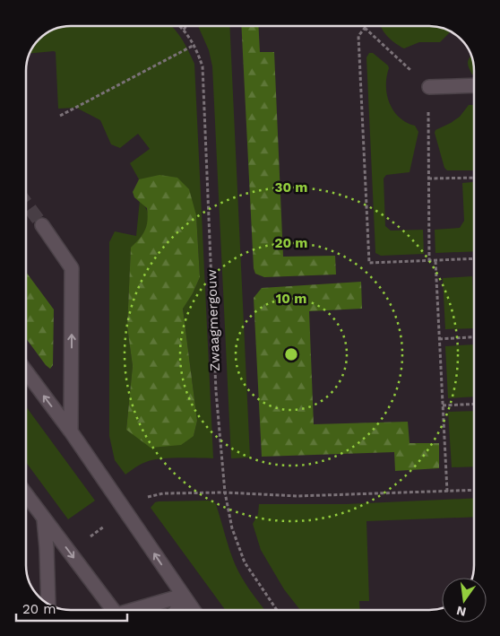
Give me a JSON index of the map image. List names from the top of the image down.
{
  "streets": {
    "path": ["Zwaagmergouw"]
  },
  "scale_bar": "20 m",
  "north": "bottom",
  "rings": ["30 m", "20 m", "10 m"]
}
